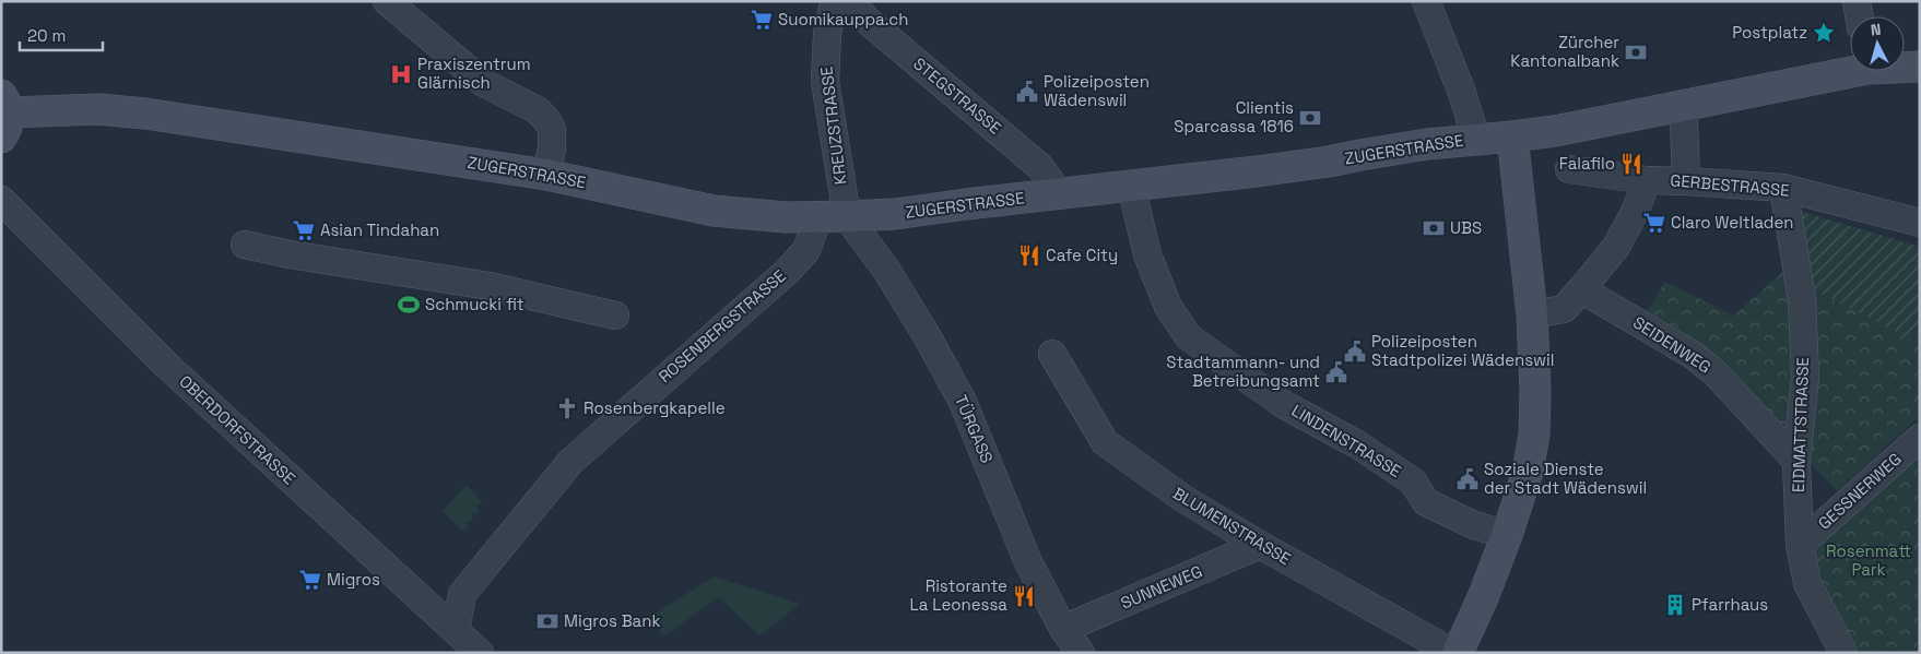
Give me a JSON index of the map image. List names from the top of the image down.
{
  "streets": {
    "main road": ["ZUGERSTRASSE"],
    "street": [
      "STEGSTRASSE",
      "KREUZSTRASSE",
      "GERBESTRASSE",
      "ROSENBERGSTRASSE",
      "SEIDENWEG",
      "EIDMATTSTRASSE",
      "TÜRGASS",
      "OBERDORFSTRASSE",
      "LINDENSTRASSE",
      "GESSNERWEG",
      "BLUMENSTRASSE",
      "SUNNEWEG"
    ]
  },
  "crossings": [
    ["STEGSTRASSE", "ZUGERSTRASSE"],
    ["KREUZSTRASSE", "ZUGERSTRASSE"],
    ["KREUZSTRASSE", "ROSENBERGSTRASSE"],
    ["KREUZSTRASSE", "TÜRGASS"],
    ["ZUGERSTRASSE", "ROSENBERGSTRASSE"],
    ["ZUGERSTRASSE", "TÜRGASS"],
    ["ZUGERSTRASSE", "LINDENSTRASSE"],
    ["GERBESTRASSE", "EIDMATTSTRASSE"],
    ["ROSENBERGSTRASSE", "TÜRGASS"],
    ["ROSENBERGSTRASSE", "OBERDORFSTRASSE"],
    ["SEIDENWEG", "EIDMATTSTRASSE"],
    ["EIDMATTSTRASSE", "GESSNERWEG"],
    ["TÜRGASS", "SUNNEWEG"],
    ["BLUMENSTRASSE", "SUNNEWEG"]
  ],
  "parks": ["Rosenmatt Park"],
  "places": {
    "supermarket": [
      "Suomikauppa.ch",
      "Claro Weltladen",
      "Asian Tindahan",
      "Migros"
    ],
    "place": ["Postplatz"],
    "bank": [
      "Zürcher Kantonalbank",
      "Clientis Sparcassa 1816",
      "UBS",
      "Migros Bank"
    ],
    "hospital": ["Praxiszentrum Glärnisch"],
    "public building": [
      "Polizeiposten Wädenswil",
      "Polizeiposten Stadtpolizei Wädenswil",
      "Stadtammann- und Betreibungsamt",
      "Soziale Dienste der Stadt Wädenswil"
    ],
    "restaurant": ["Falafilo", "Cafe City", "Ristorante La Leonessa"],
    "sports": ["Schmucki fit"],
    "church": ["Rosenbergkapelle"],
    "building": ["Pfarrhaus"]
  },
  "scale_bar": "20 m",
  "north": "top"
}
